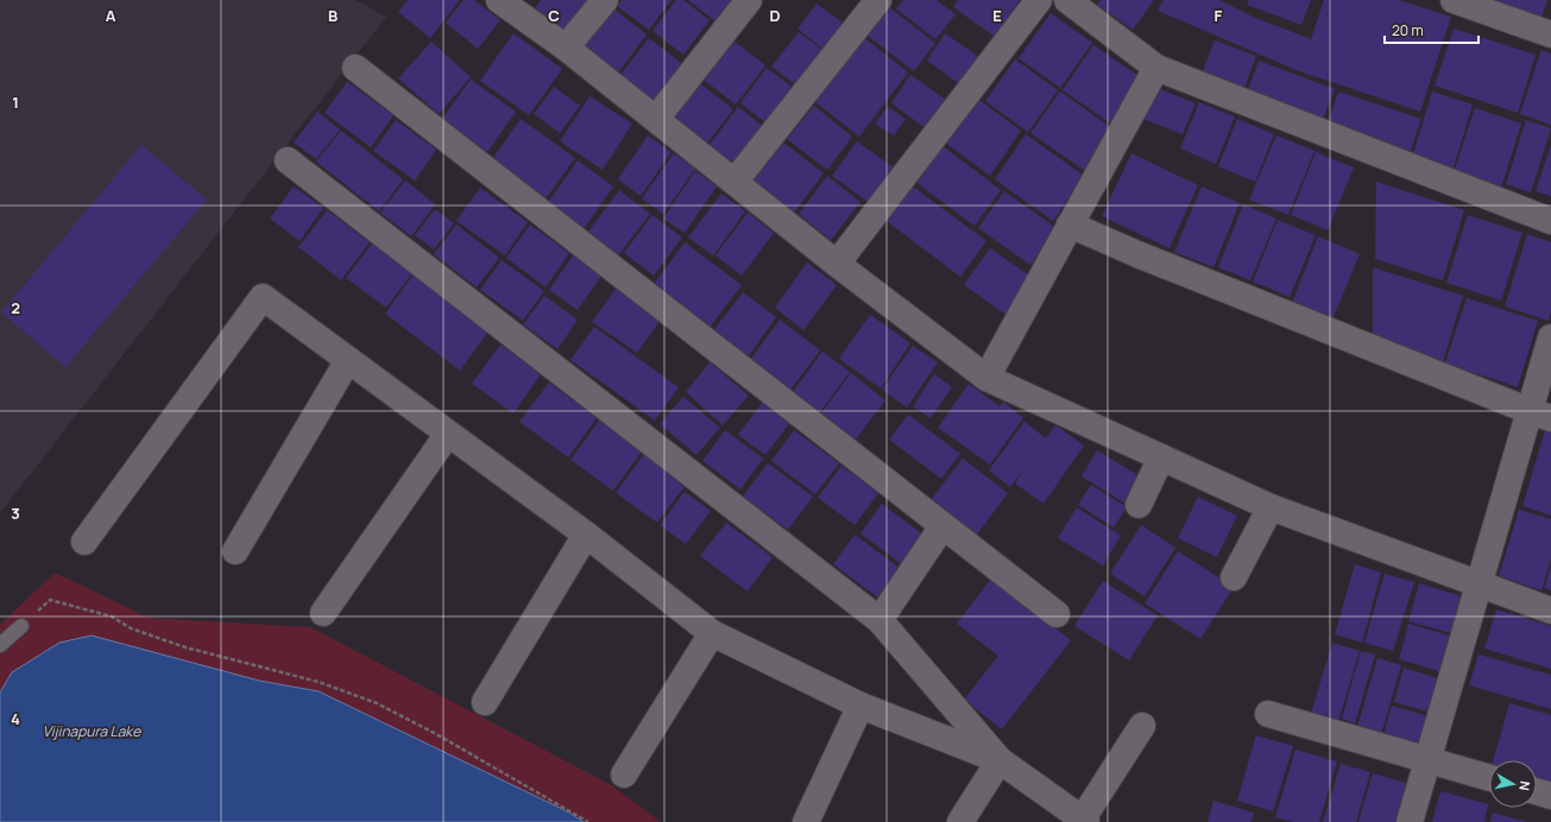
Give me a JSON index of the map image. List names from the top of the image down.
{
  "water": ["Vijinapura Lake"],
  "scale_bar": "20 m",
  "north": "right",
  "grid": {
    "columns": [
      "A",
      "B",
      "C",
      "D",
      "E",
      "F"
    ],
    "rows": [
      "1",
      "2",
      "3",
      "4"
    ]
  }
}
